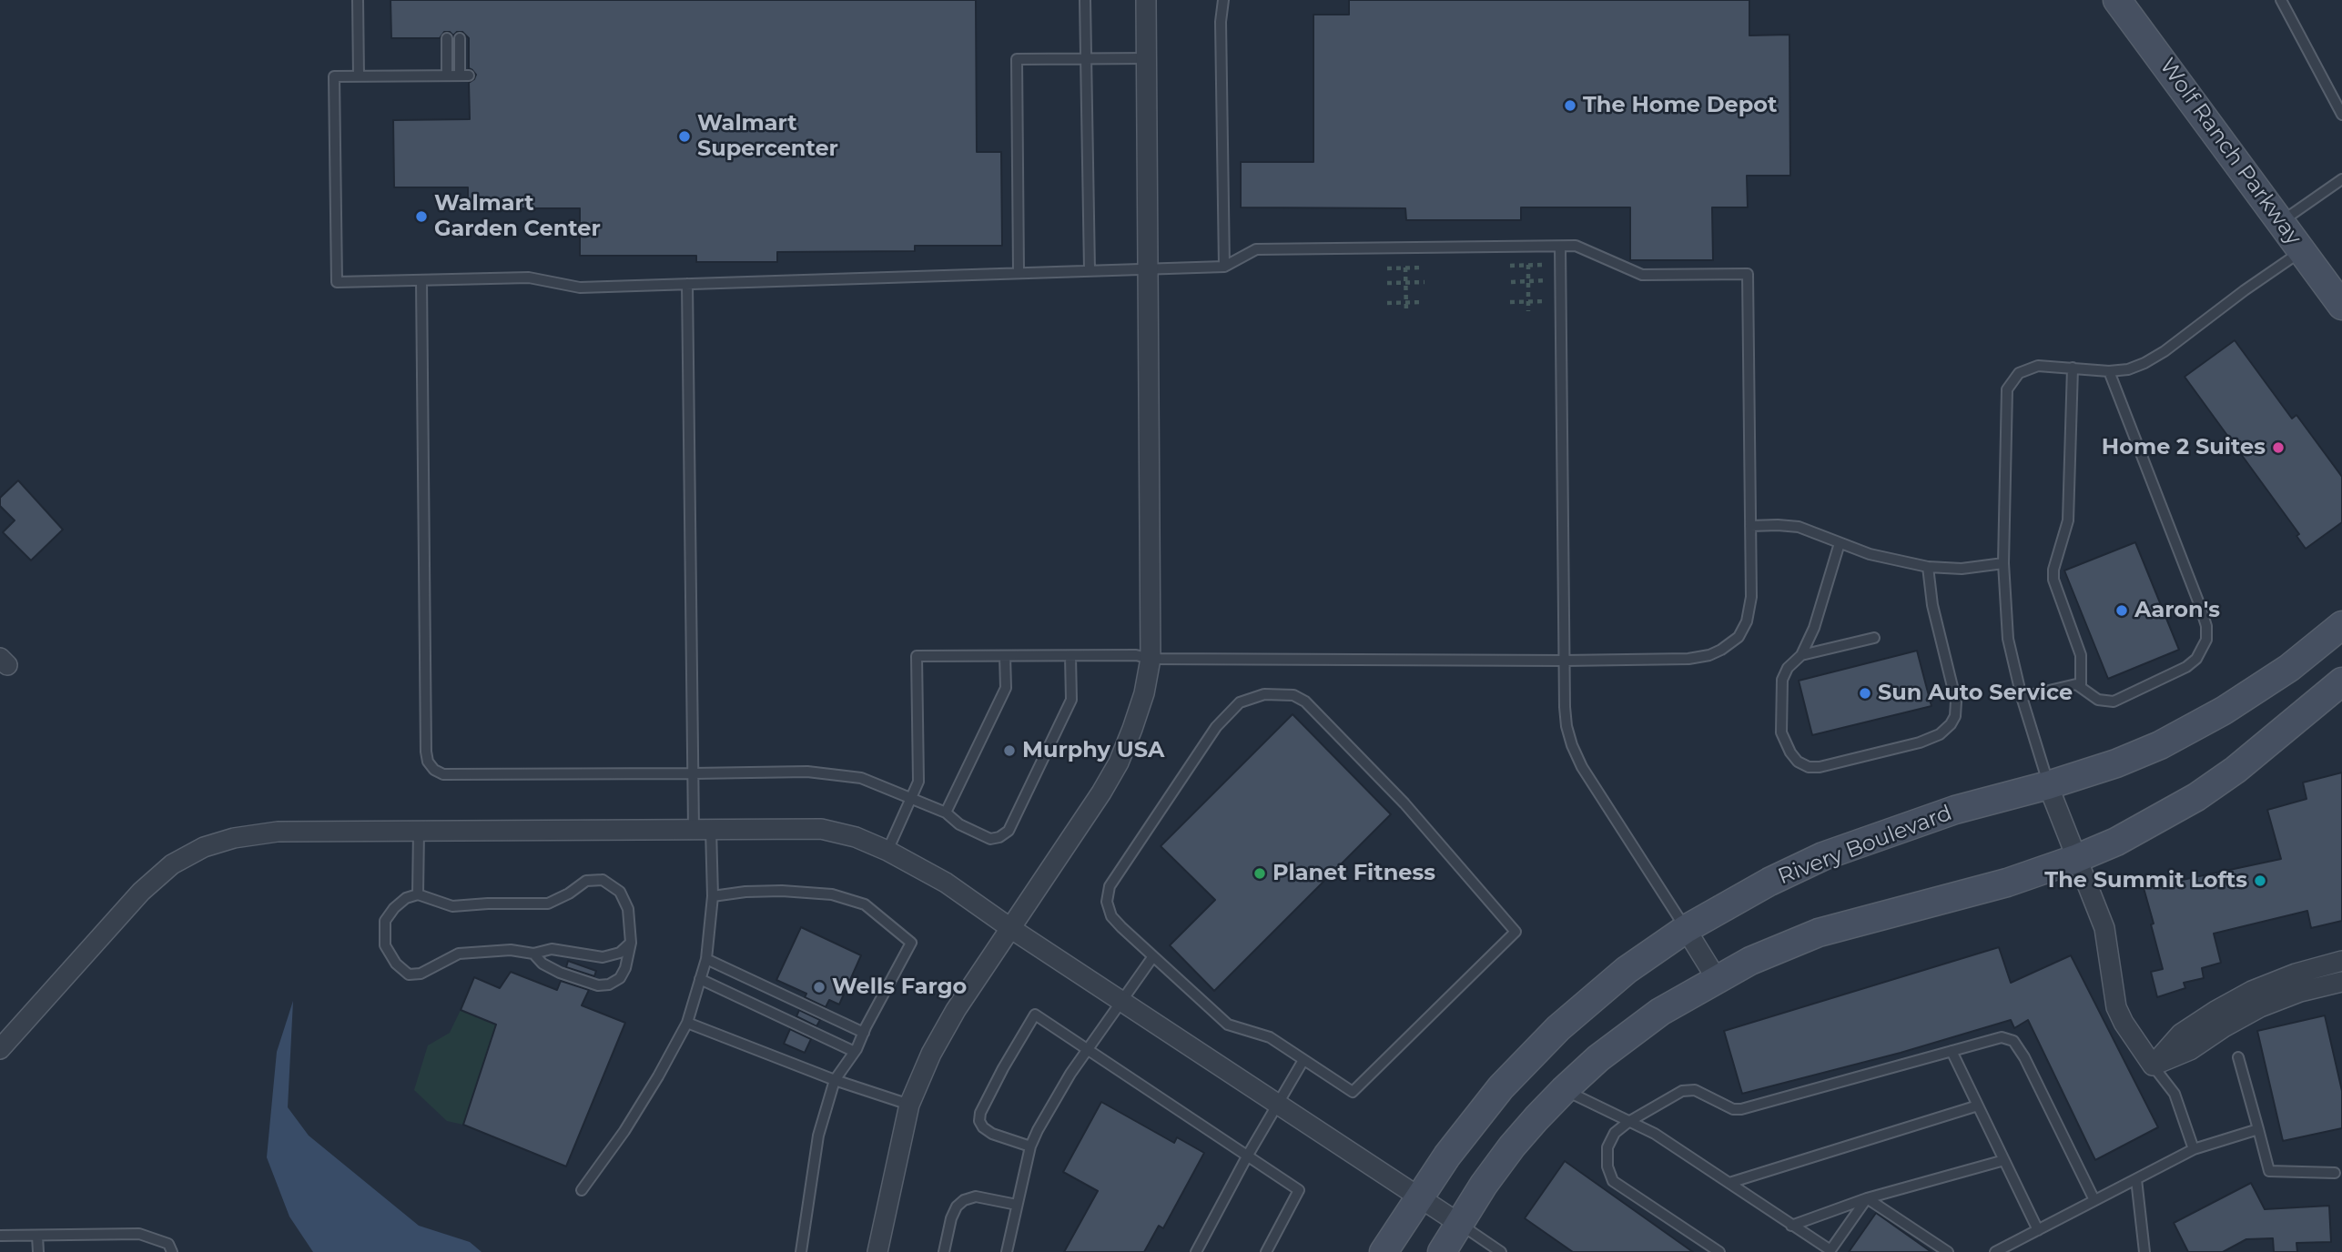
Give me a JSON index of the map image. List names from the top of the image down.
{
  "streets": {
    "street": ["Wolf Ranch Parkway", "Rivery Boulevard"]
  },
  "places": [
    "The Home Depot",
    "Walmart Supercenter",
    "Walmart Garden Center",
    "Home 2 Suites",
    "Aaron's",
    "Sun Auto Service",
    "Murphy USA",
    "Planet Fitness",
    "The Summit Lofts",
    "Wells Fargo"
  ]
}
